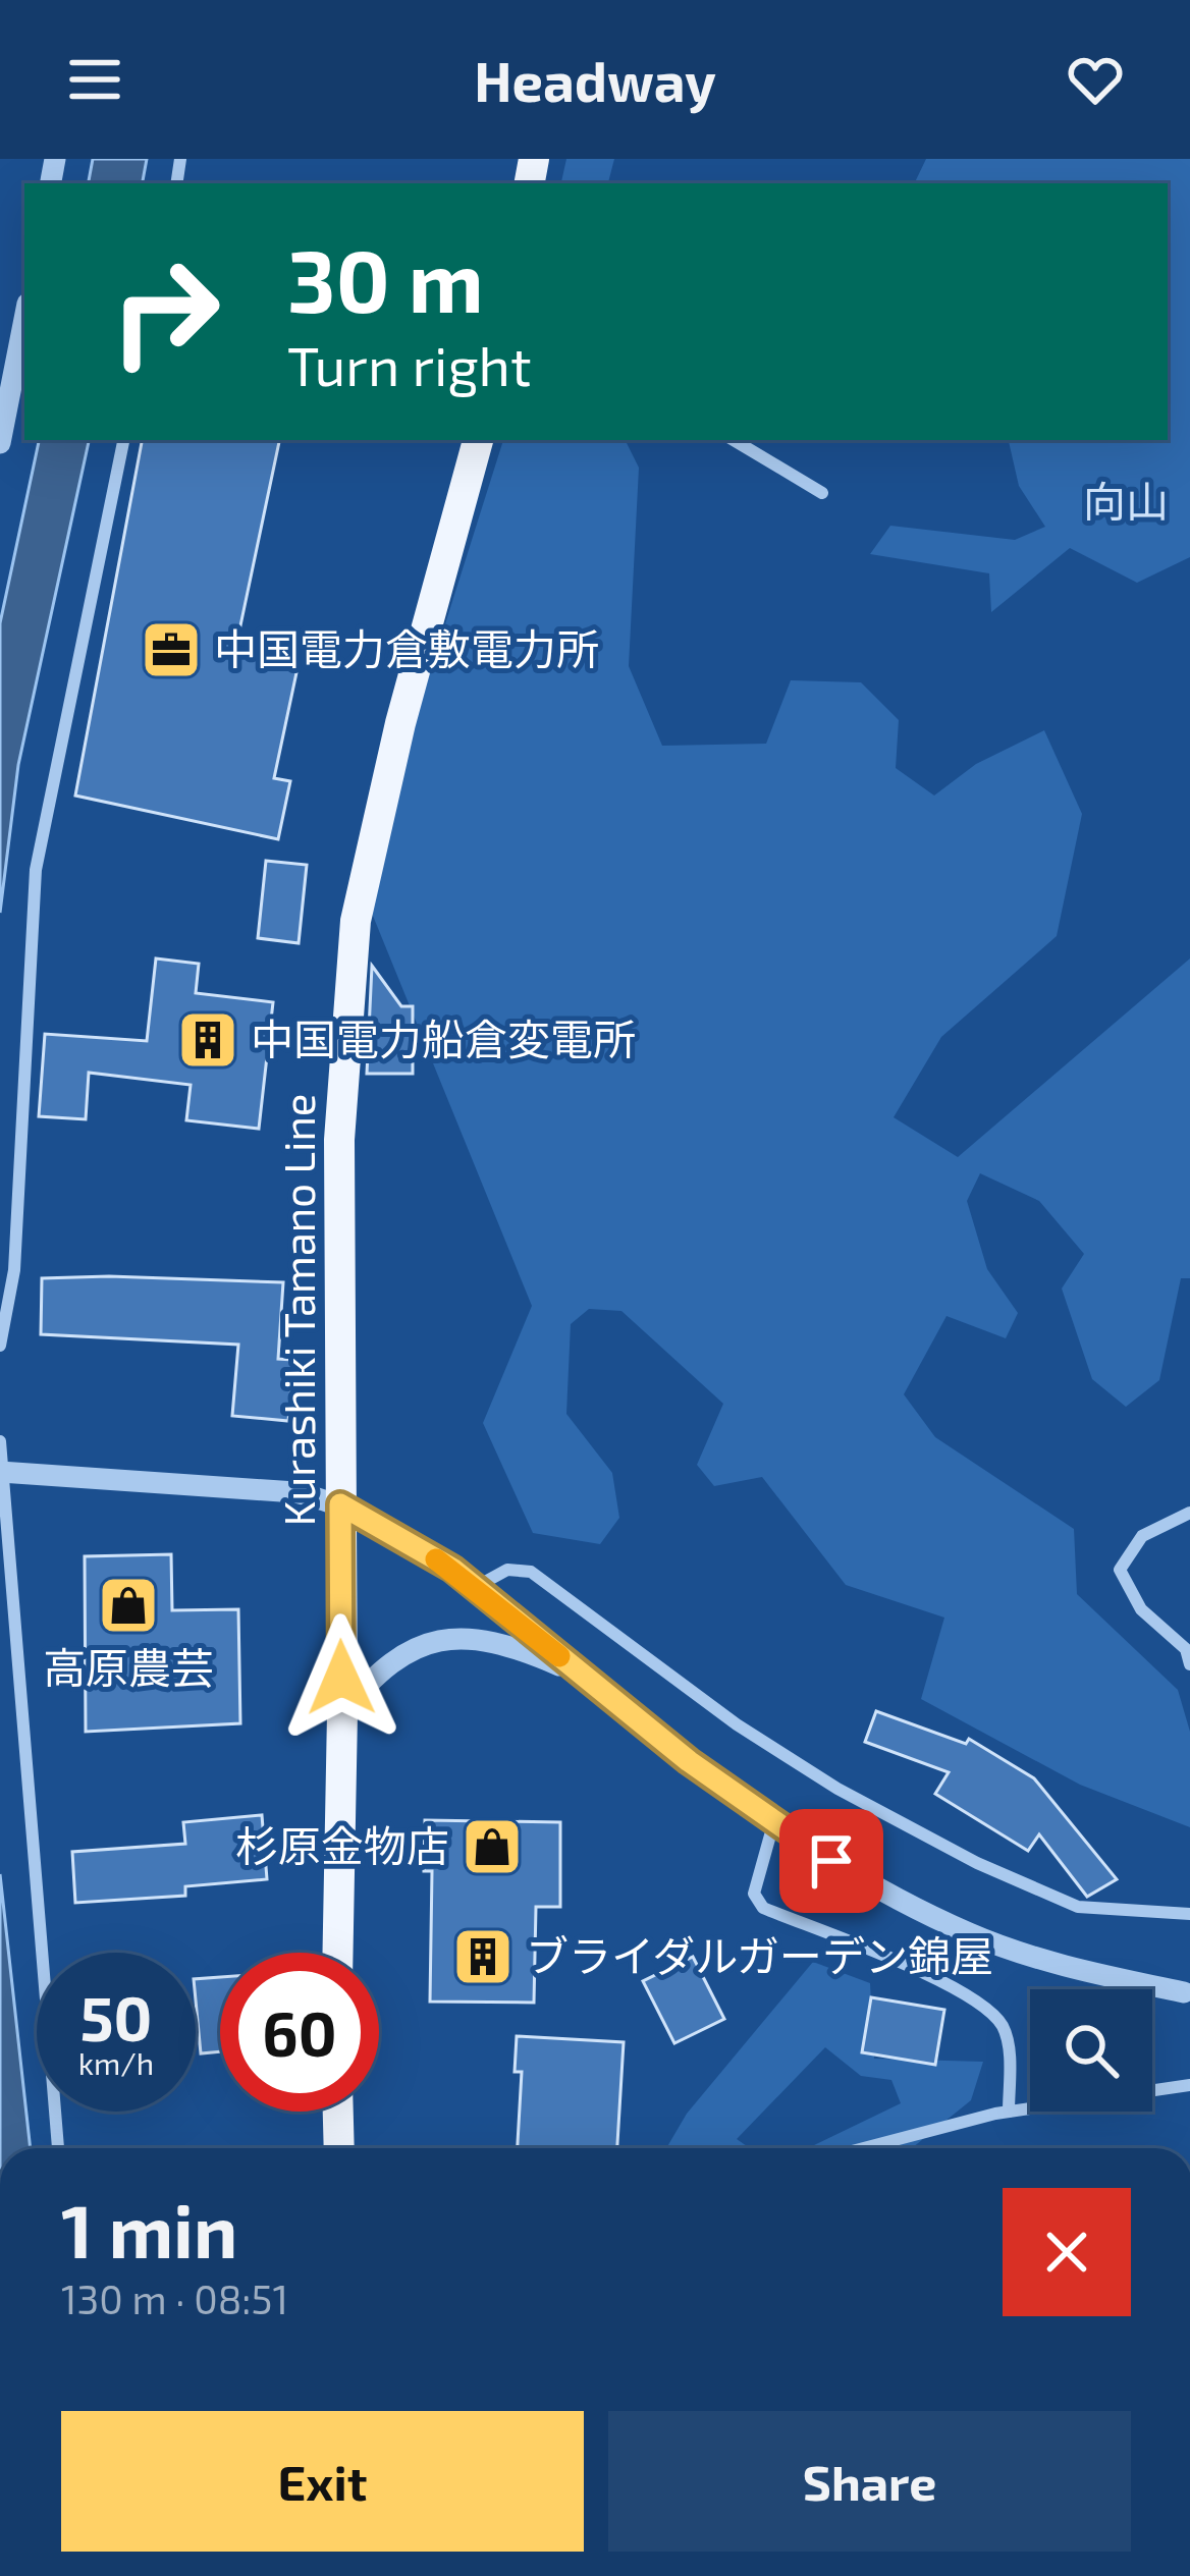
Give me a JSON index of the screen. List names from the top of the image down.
{
  "streets": {
    "main road": ["Kurashiki Tamano Line"]
  },
  "parks": ["向山"],
  "places": {
    "office": ["中国電力倉敷電力所"],
    "building": ["中国電力船倉変電所", "ブライダルガーデン錦屋"],
    "shop": ["高原農芸", "杉原金物店"]
  },
  "page": {
    "header": "Headway",
    "turn": ["30 m", "Turn right"],
    "speed": "50 km/h",
    "limit": "60",
    "heading": ["1 min", "130 m · 08:51"],
    "buttons": ["Exit", "Share"]
  }
}
